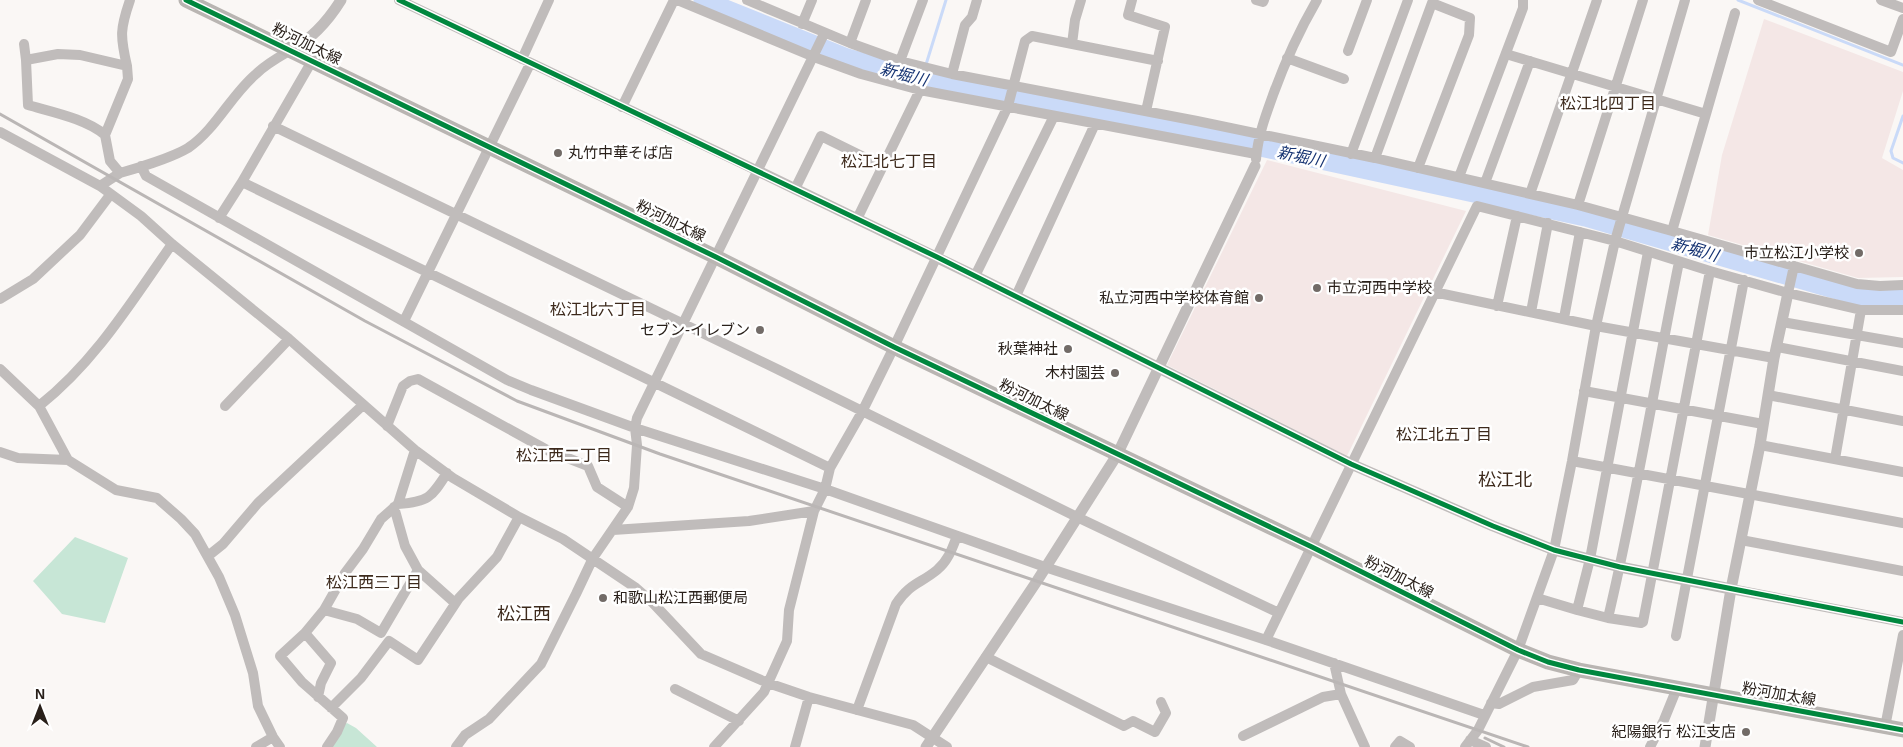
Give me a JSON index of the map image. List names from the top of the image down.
{
  "streets": {
    "main road": ["粉河加太線"]
  },
  "districts": [
    "松江北四丁目",
    "松江北七丁目",
    "松江北六丁目",
    "松江北五丁目",
    "松江西二丁目",
    "松江北",
    "松江西三丁目",
    "松江西"
  ],
  "water": ["新堀川"],
  "places": [
    "丸竹中華そば店",
    "市立松江小学校",
    "市立河西中学校",
    "私立河西中学校体育館",
    "セブン-イレブン",
    "秋葉神社",
    "木村園芸",
    "和歌山松江西郵便局",
    "紀陽銀行 松江支店"
  ],
  "north": "top"
}
